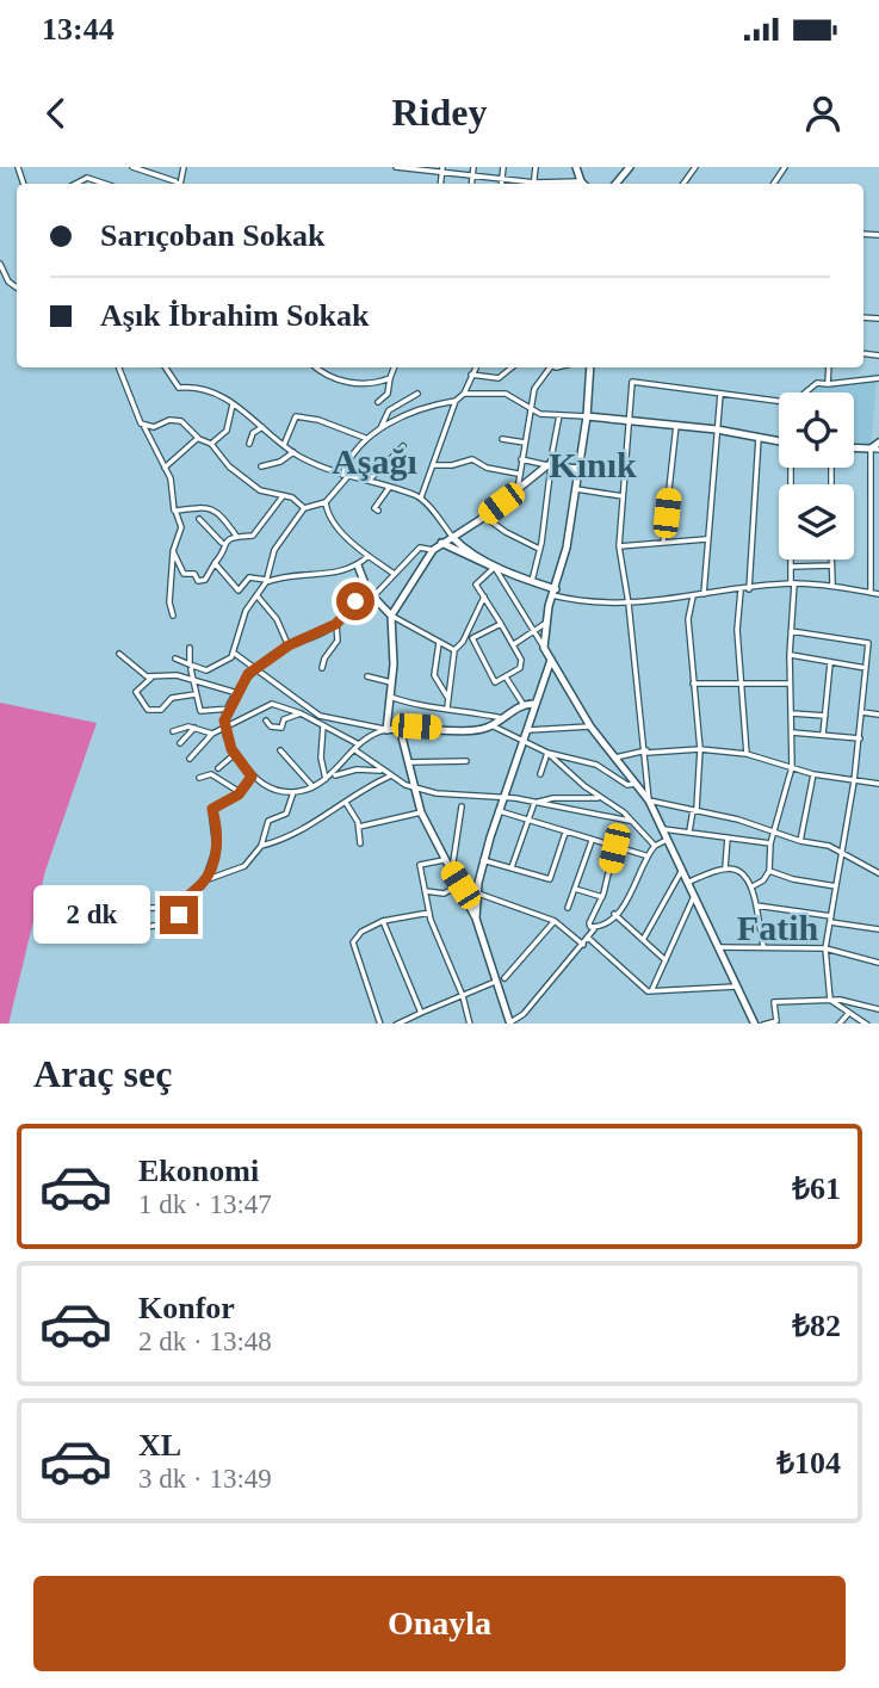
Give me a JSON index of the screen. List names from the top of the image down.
{
  "districts": ["Aşağı", "Kınık", "Fatih"],
  "page": {
    "status": "13:44",
    "header": "Ridey",
    "banner": ["Sarıçoban Sokak", "Aşık İbrahim Sokak"],
    "bubble": "2 dk",
    "heading": "Araç seç",
    "list": [
      {
        "name": "Ekonomi",
        "note": "1 dk · 13:47",
        "value": "₺61"
      },
      {
        "name": "Konfor",
        "note": "2 dk · 13:48",
        "value": "₺82"
      },
      {
        "name": "XL",
        "note": "3 dk · 13:49",
        "value": "₺104"
      }
    ],
    "buttons": "Onayla"
  }
}
